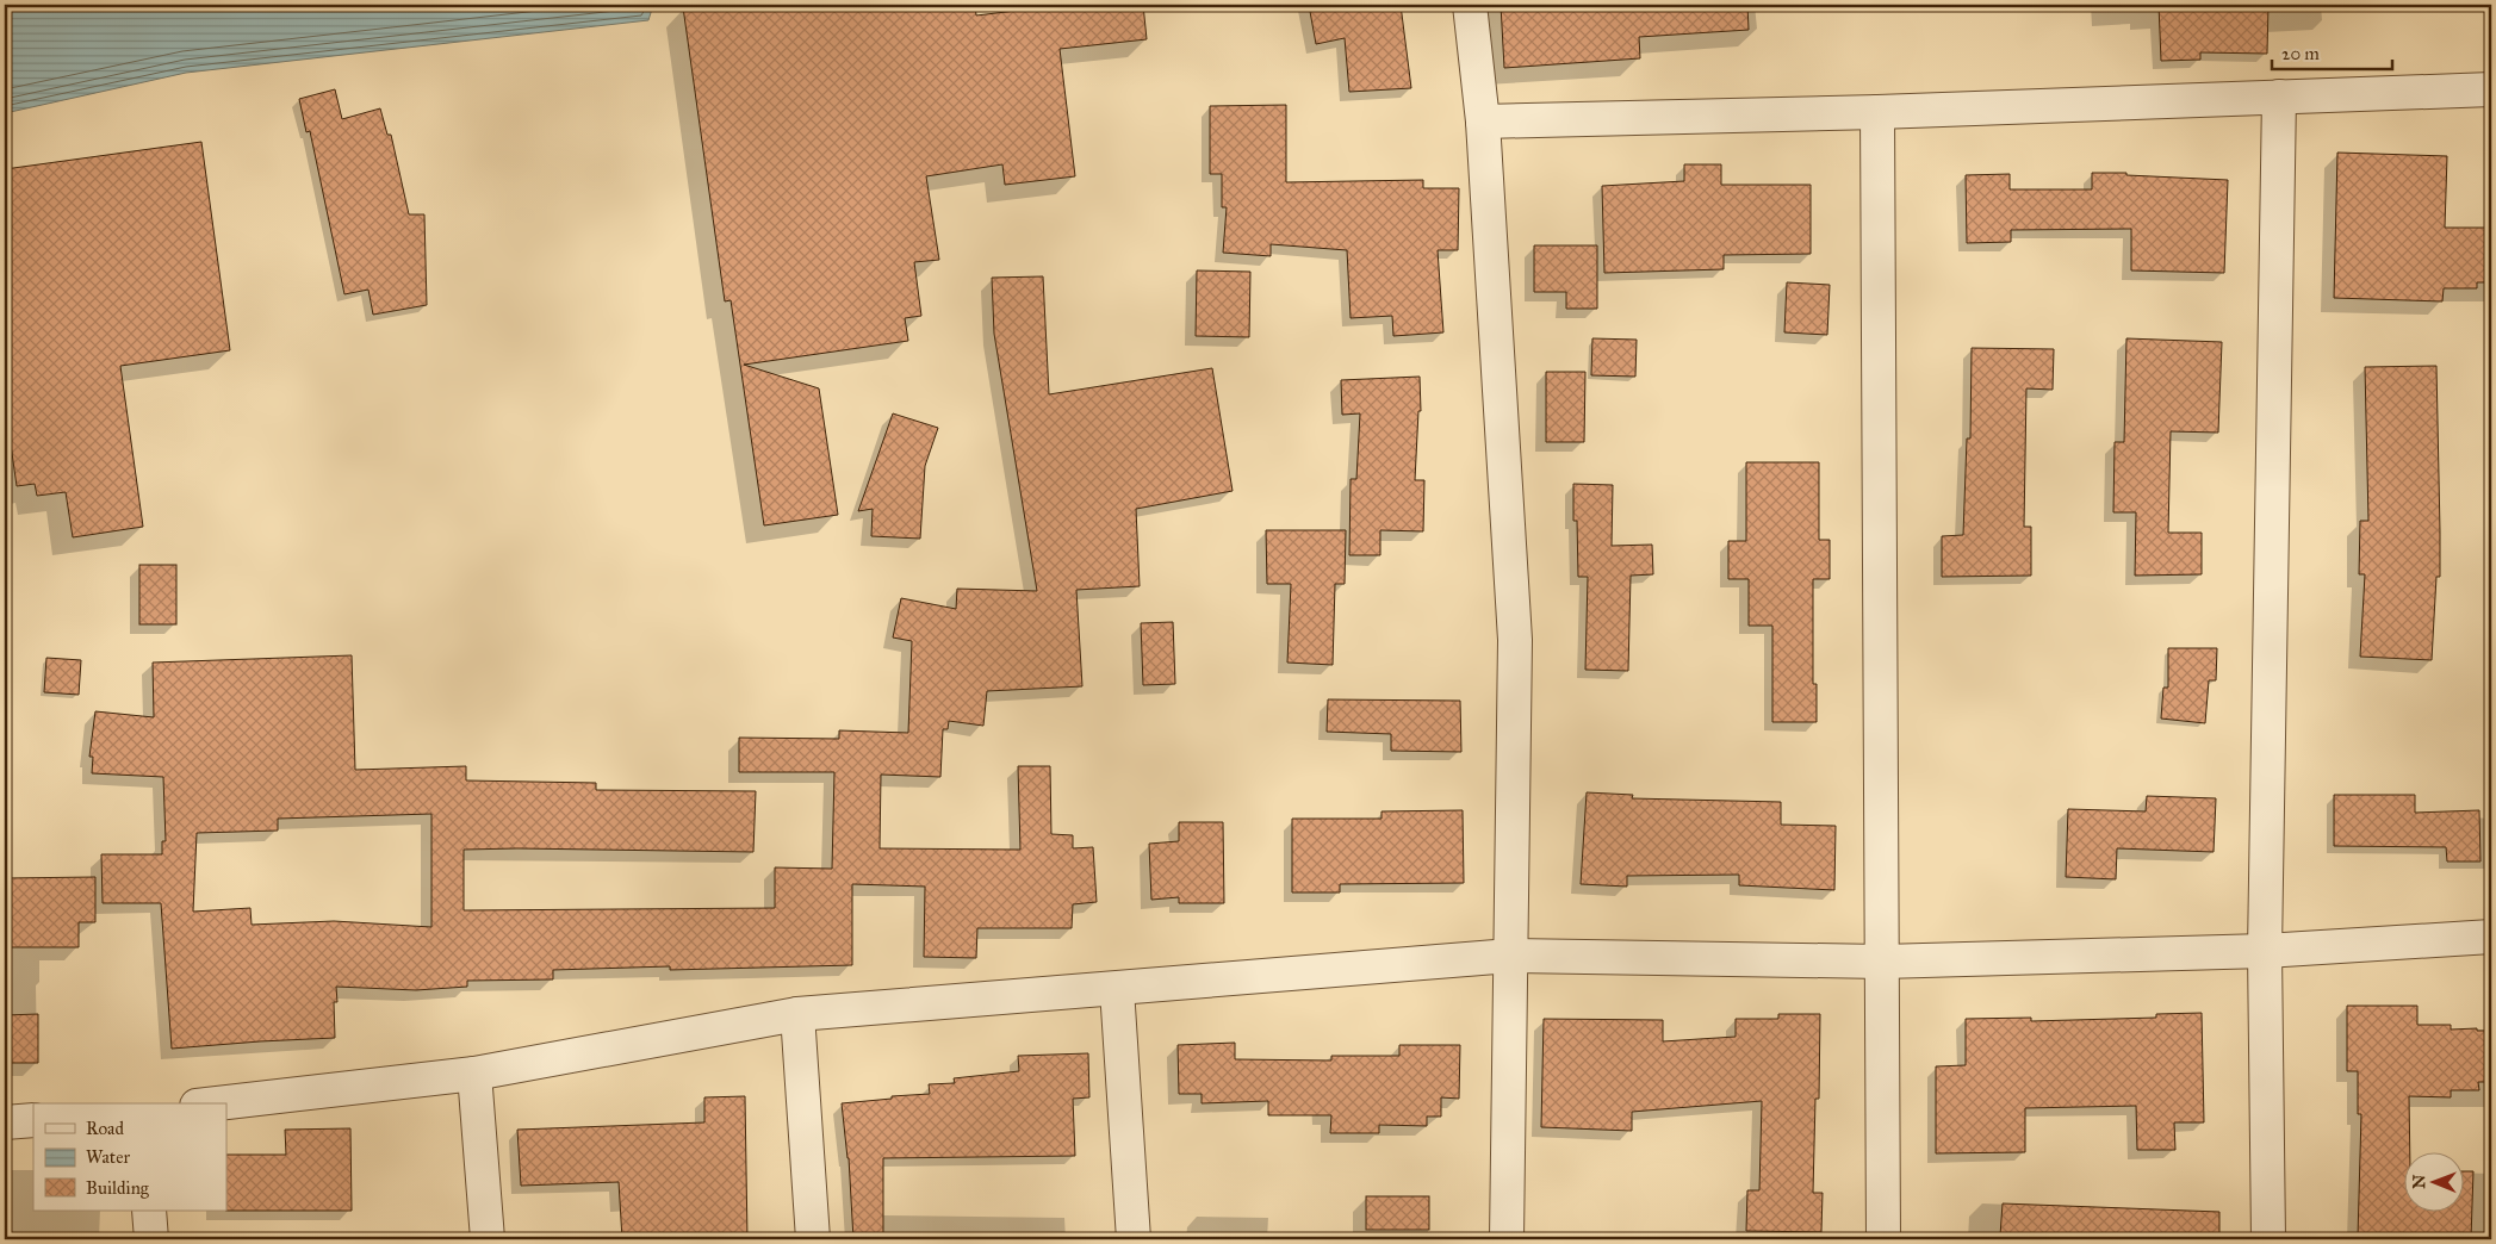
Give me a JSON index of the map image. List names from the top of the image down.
{
  "legend": ["Road", "Water", "Building"],
  "scale_bar": "20 m",
  "north": "left"
}
